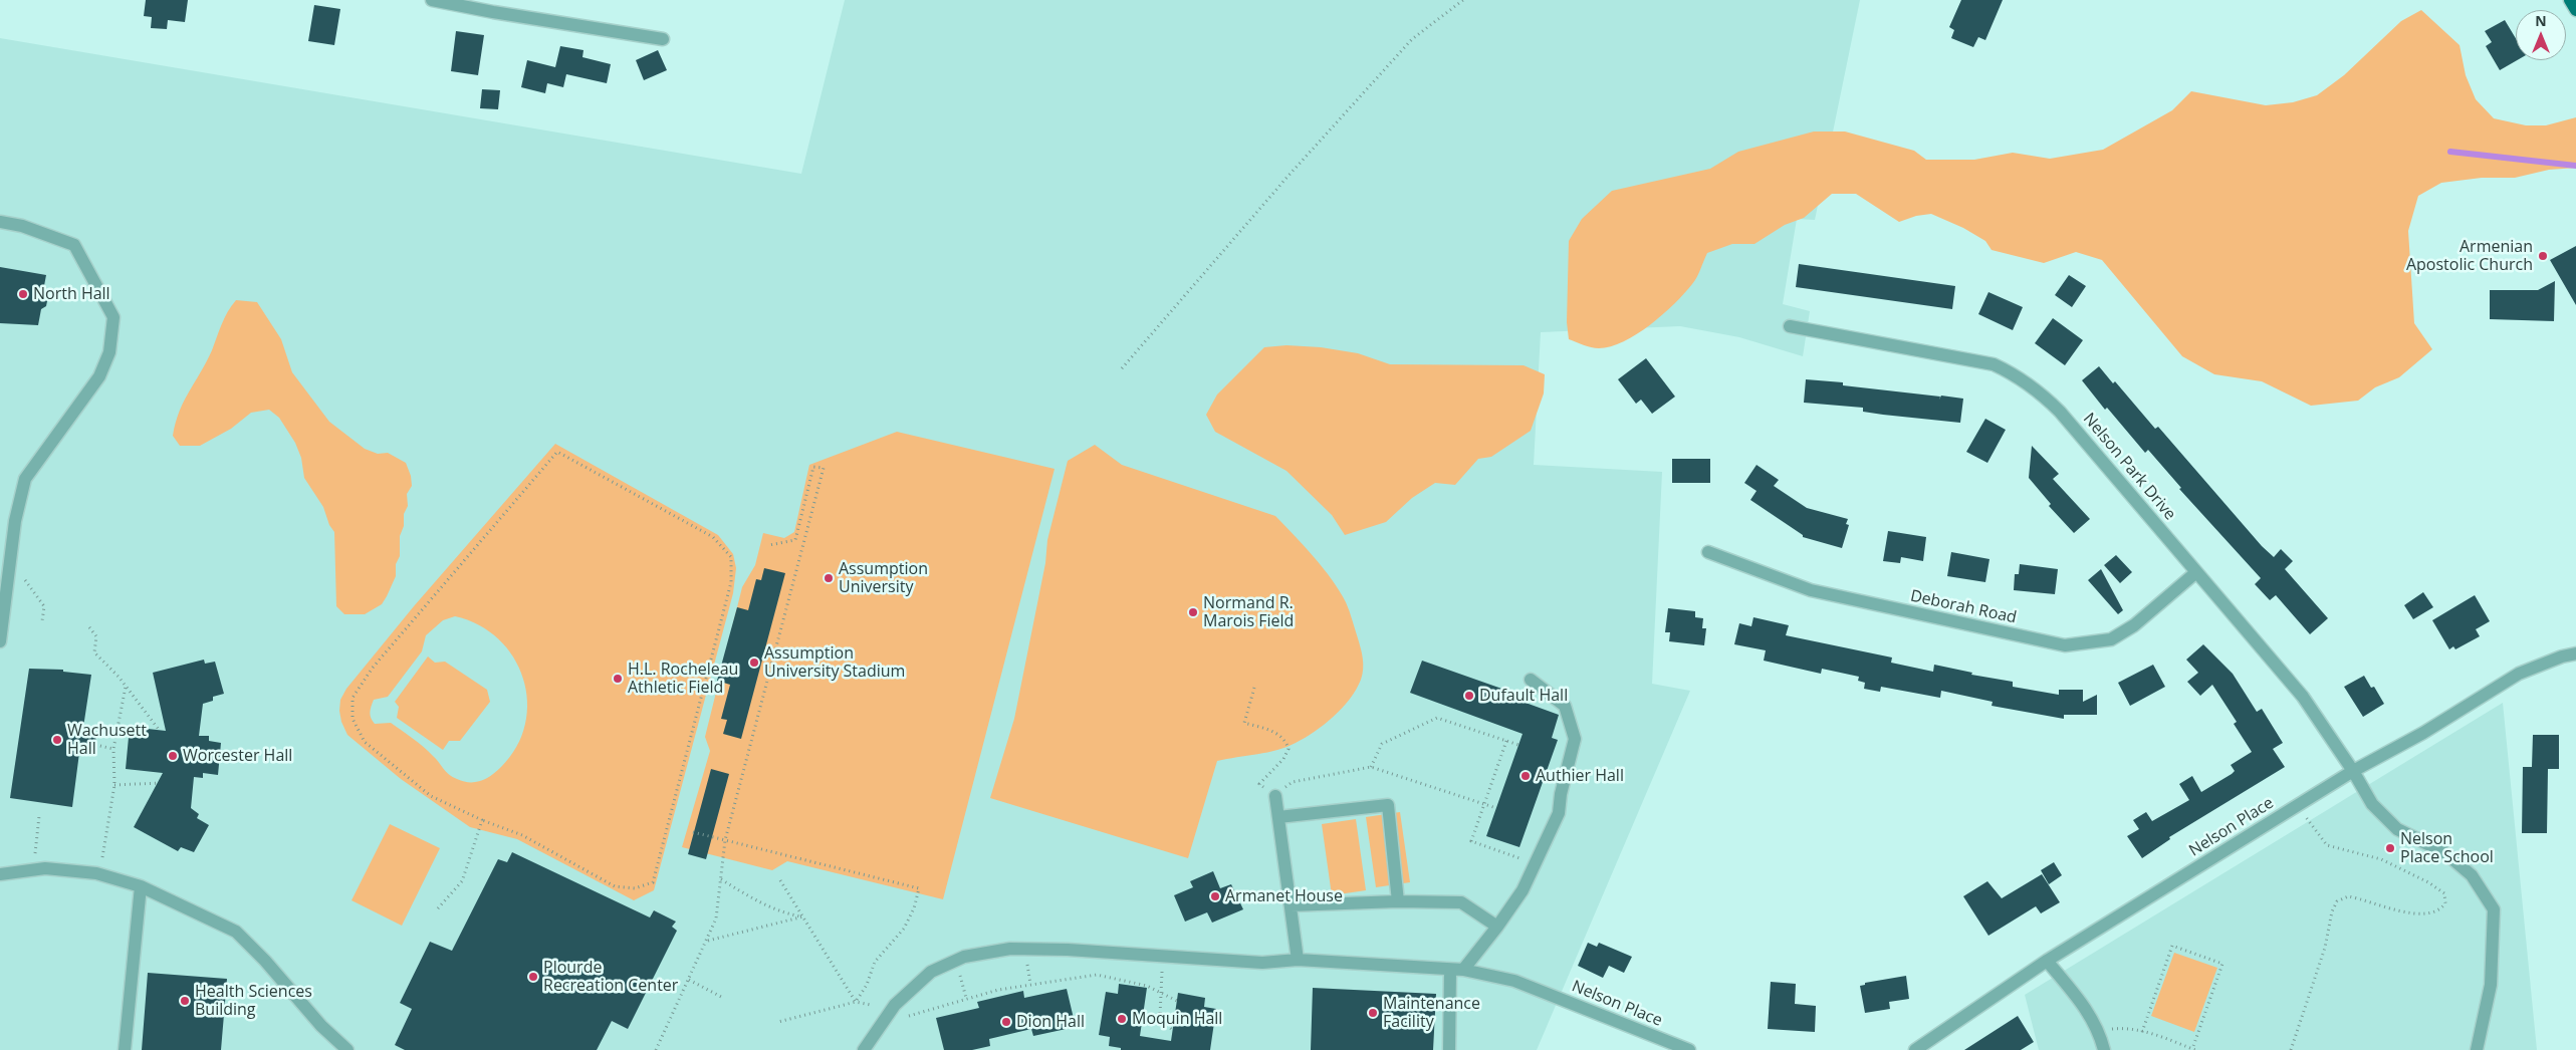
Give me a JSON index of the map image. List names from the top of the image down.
{
  "streets": {
    "street": ["Nelson Park Drive", "Deborah Road", "Nelson Place"]
  },
  "crossings": [
    ["Nelson Park Drive", "Deborah Road"],
    ["Nelson Park Drive", "Nelson Place"]
  ],
  "places": [
    "Armenian Apostolic Church",
    "North Hall",
    "Assumption University",
    "Normand R. Marois Field",
    "Assumption University Stadium",
    "H.L. Rocheleau Athletic Field",
    "Dufault Hall",
    "Wachusett Hall",
    "Worcester Hall",
    "Authier Hall",
    "Nelson Place School",
    "Armanet House",
    "Plourde Recreation Center",
    "Health Sciences Building",
    "Maintenance Facility",
    "Moquin Hall",
    "Dion Hall"
  ],
  "north": "top"
}
